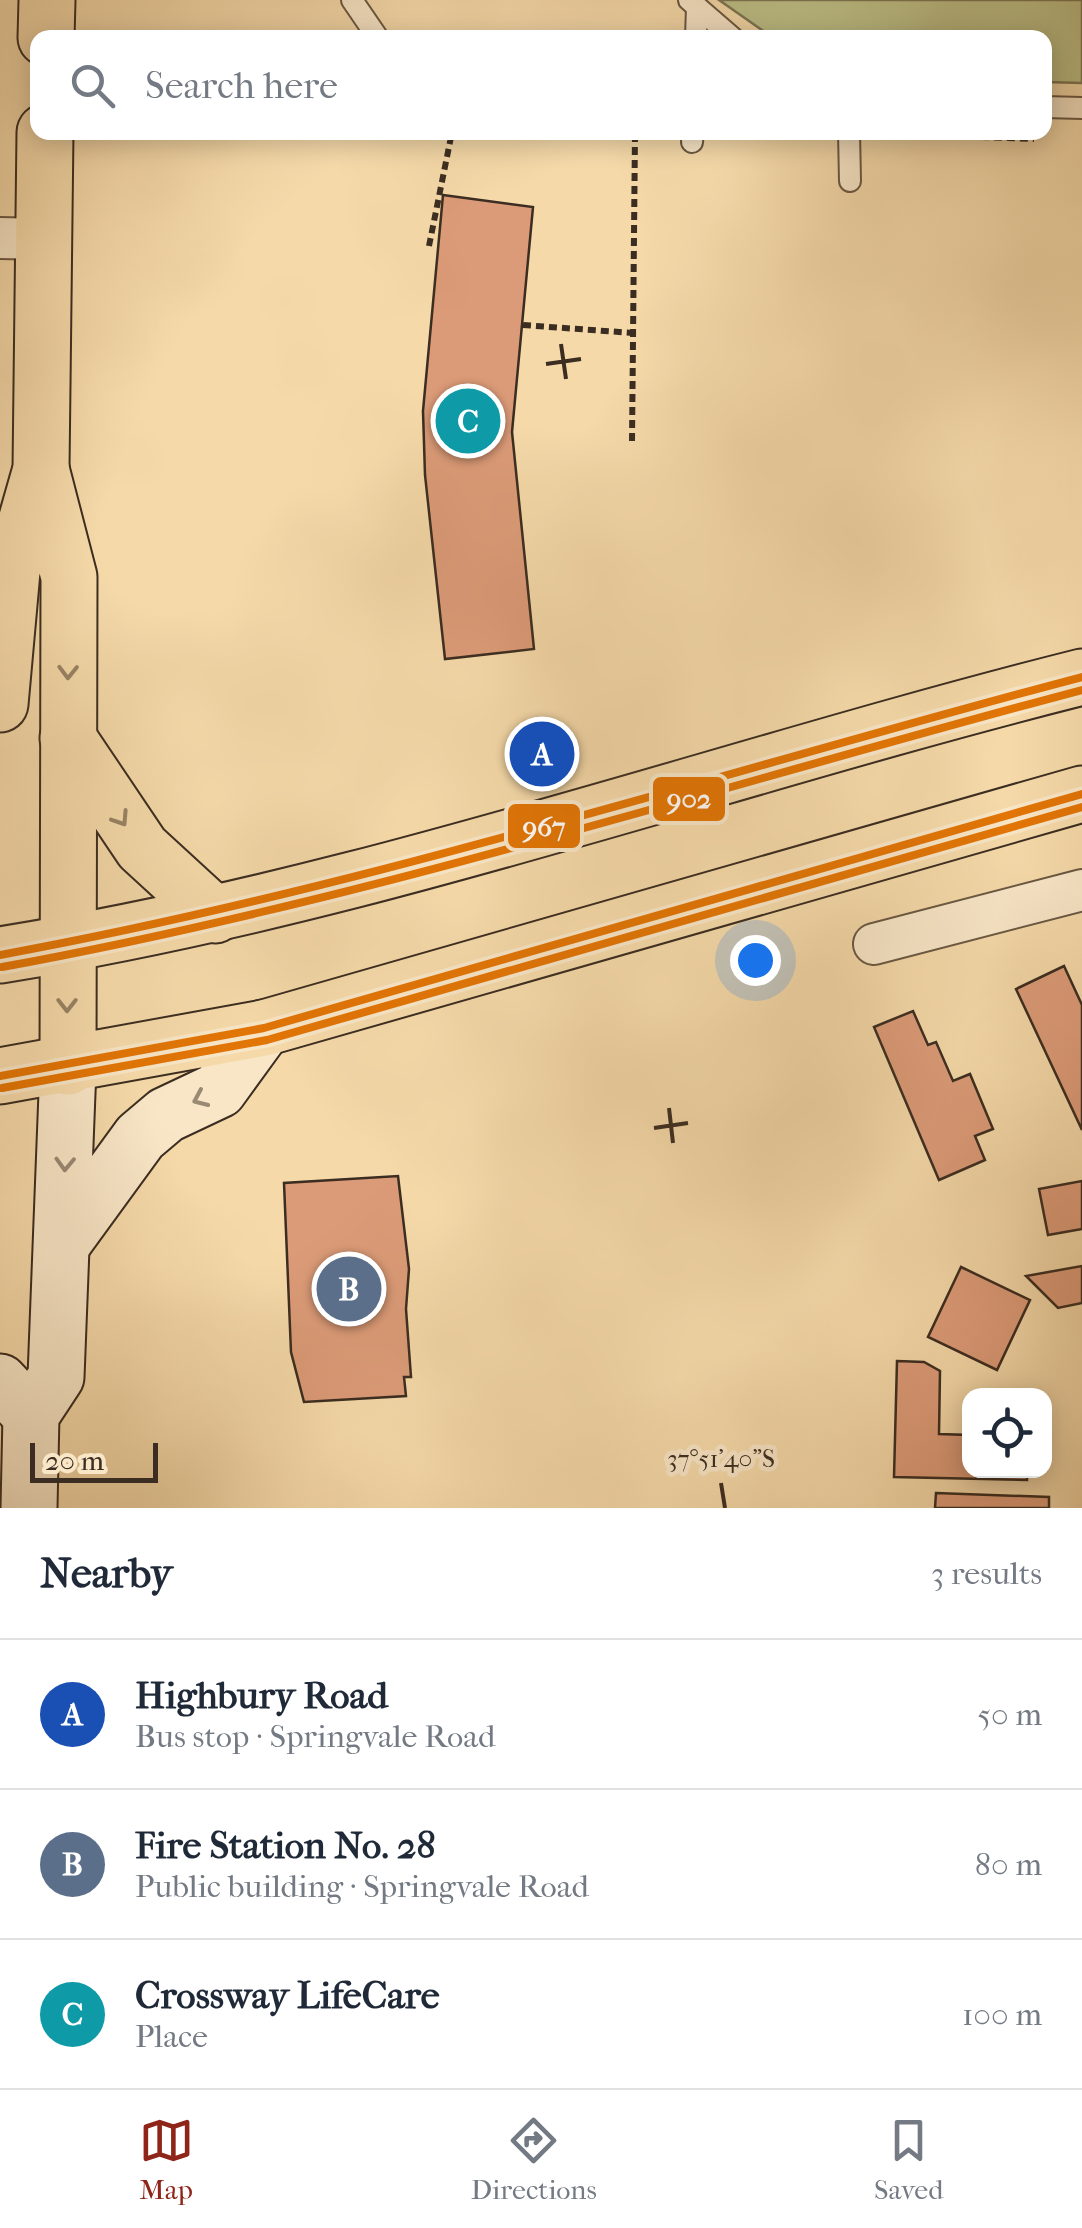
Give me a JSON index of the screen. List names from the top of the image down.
{
  "lines": ["transit line 967", "transit line 902"],
  "scale_bar": "20 m",
  "page": {
    "search": "Search here",
    "pins": ["C", "A", "B"],
    "scale": "20 m",
    "heading": ["Nearby", "3 results"],
    "list": [
      {
        "mark": "A",
        "name": "Highbury Road",
        "note": "Bus stop · Springvale Road",
        "value": "50 m"
      },
      {
        "mark": "B",
        "name": "Fire Station No. 28",
        "note": "Public building · Springvale Road",
        "value": "80 m"
      },
      {
        "mark": "C",
        "name": "Crossway LifeCare",
        "note": "Place",
        "value": "100 m"
      }
    ],
    "nav": ["Map", "Directions", "Saved"]
  },
  "coordinates": ["37°51'40\"S"]
}
